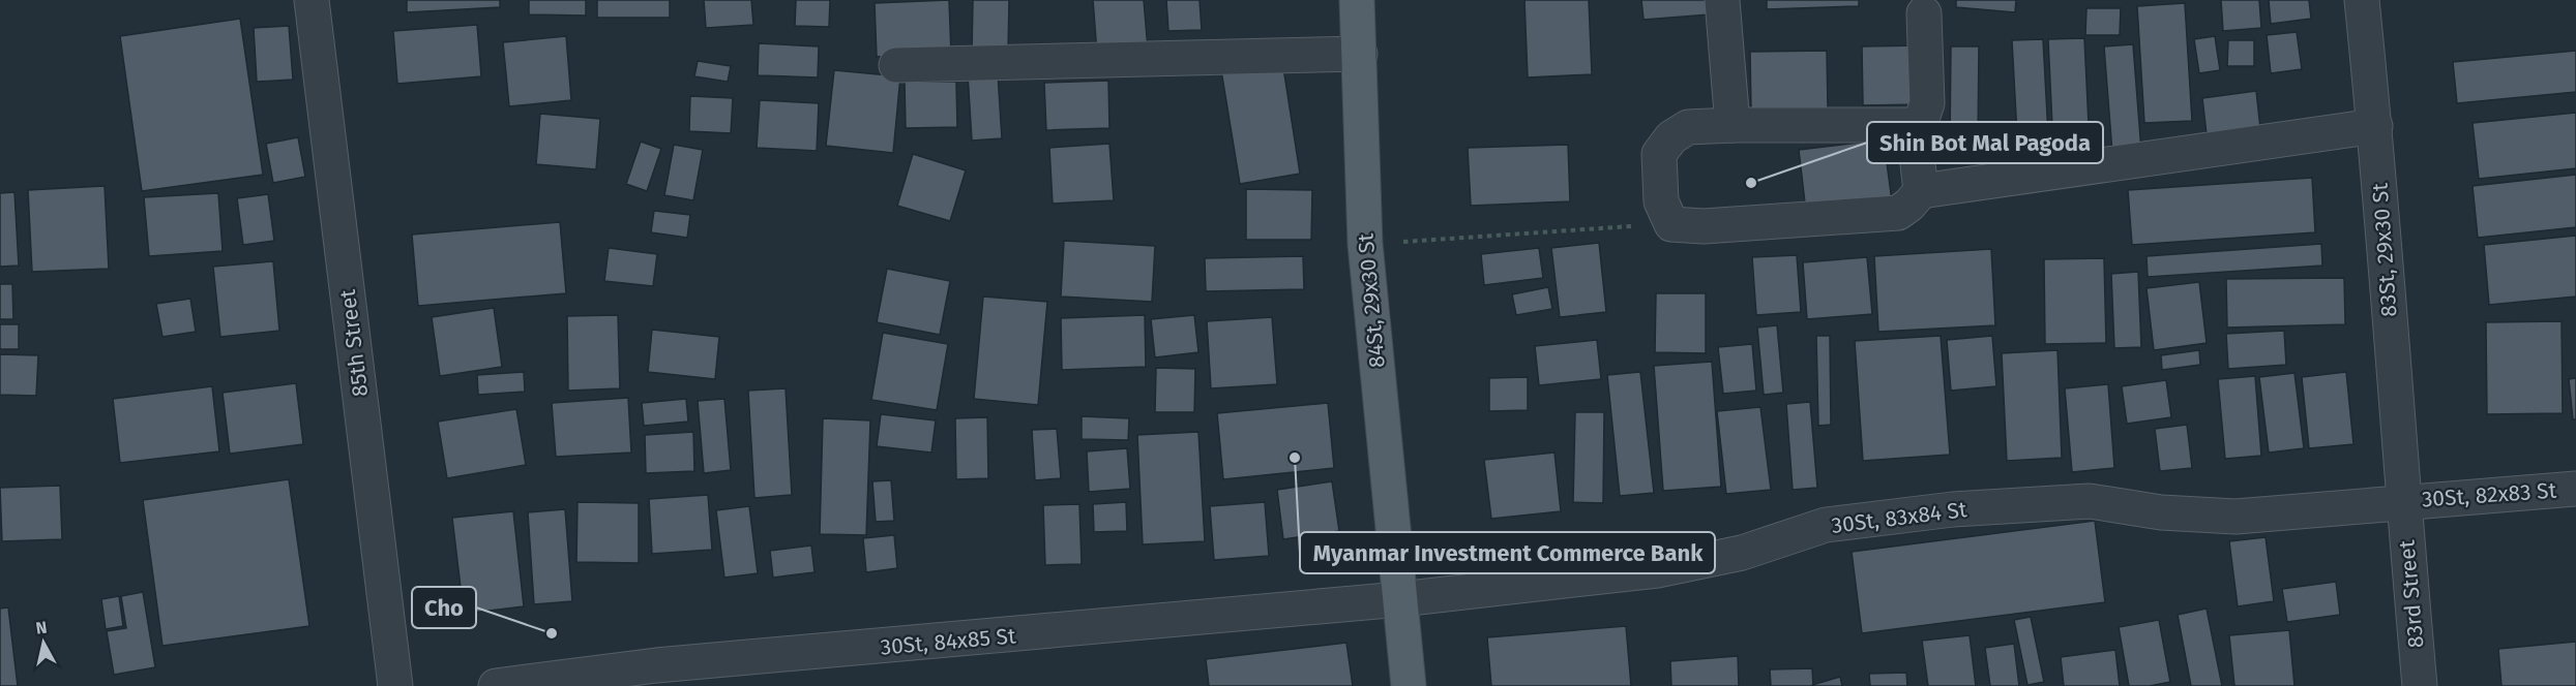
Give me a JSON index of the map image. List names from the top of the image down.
{
  "streets": {
    "main road": ["84St, 29x30 St"],
    "street": [
      "83St, 29x30 St",
      "85th Street",
      "30St, 82x83 St",
      "30St, 83x84 St",
      "83rd Street",
      "30St, 84x85 St"
    ]
  },
  "crossings": [
    ["83St, 29x30 St", "30St, 82x83 St"],
    ["83St, 29x30 St", "30St, 83x84 St"],
    ["83St, 29x30 St", "83rd Street"],
    ["84St, 29x30 St", "30St, 83x84 St"],
    ["84St, 29x30 St", "30St, 84x85 St"],
    ["30St, 82x83 St", "30St, 83x84 St"],
    ["30St, 82x83 St", "83rd Street"],
    ["30St, 83x84 St", "83rd Street"],
    ["30St, 83x84 St", "30St, 84x85 St"]
  ],
  "places": ["Shin Bot Mal Pagoda", "Myanmar Investment Commerce Bank", "Cho"],
  "north": "top"
}
